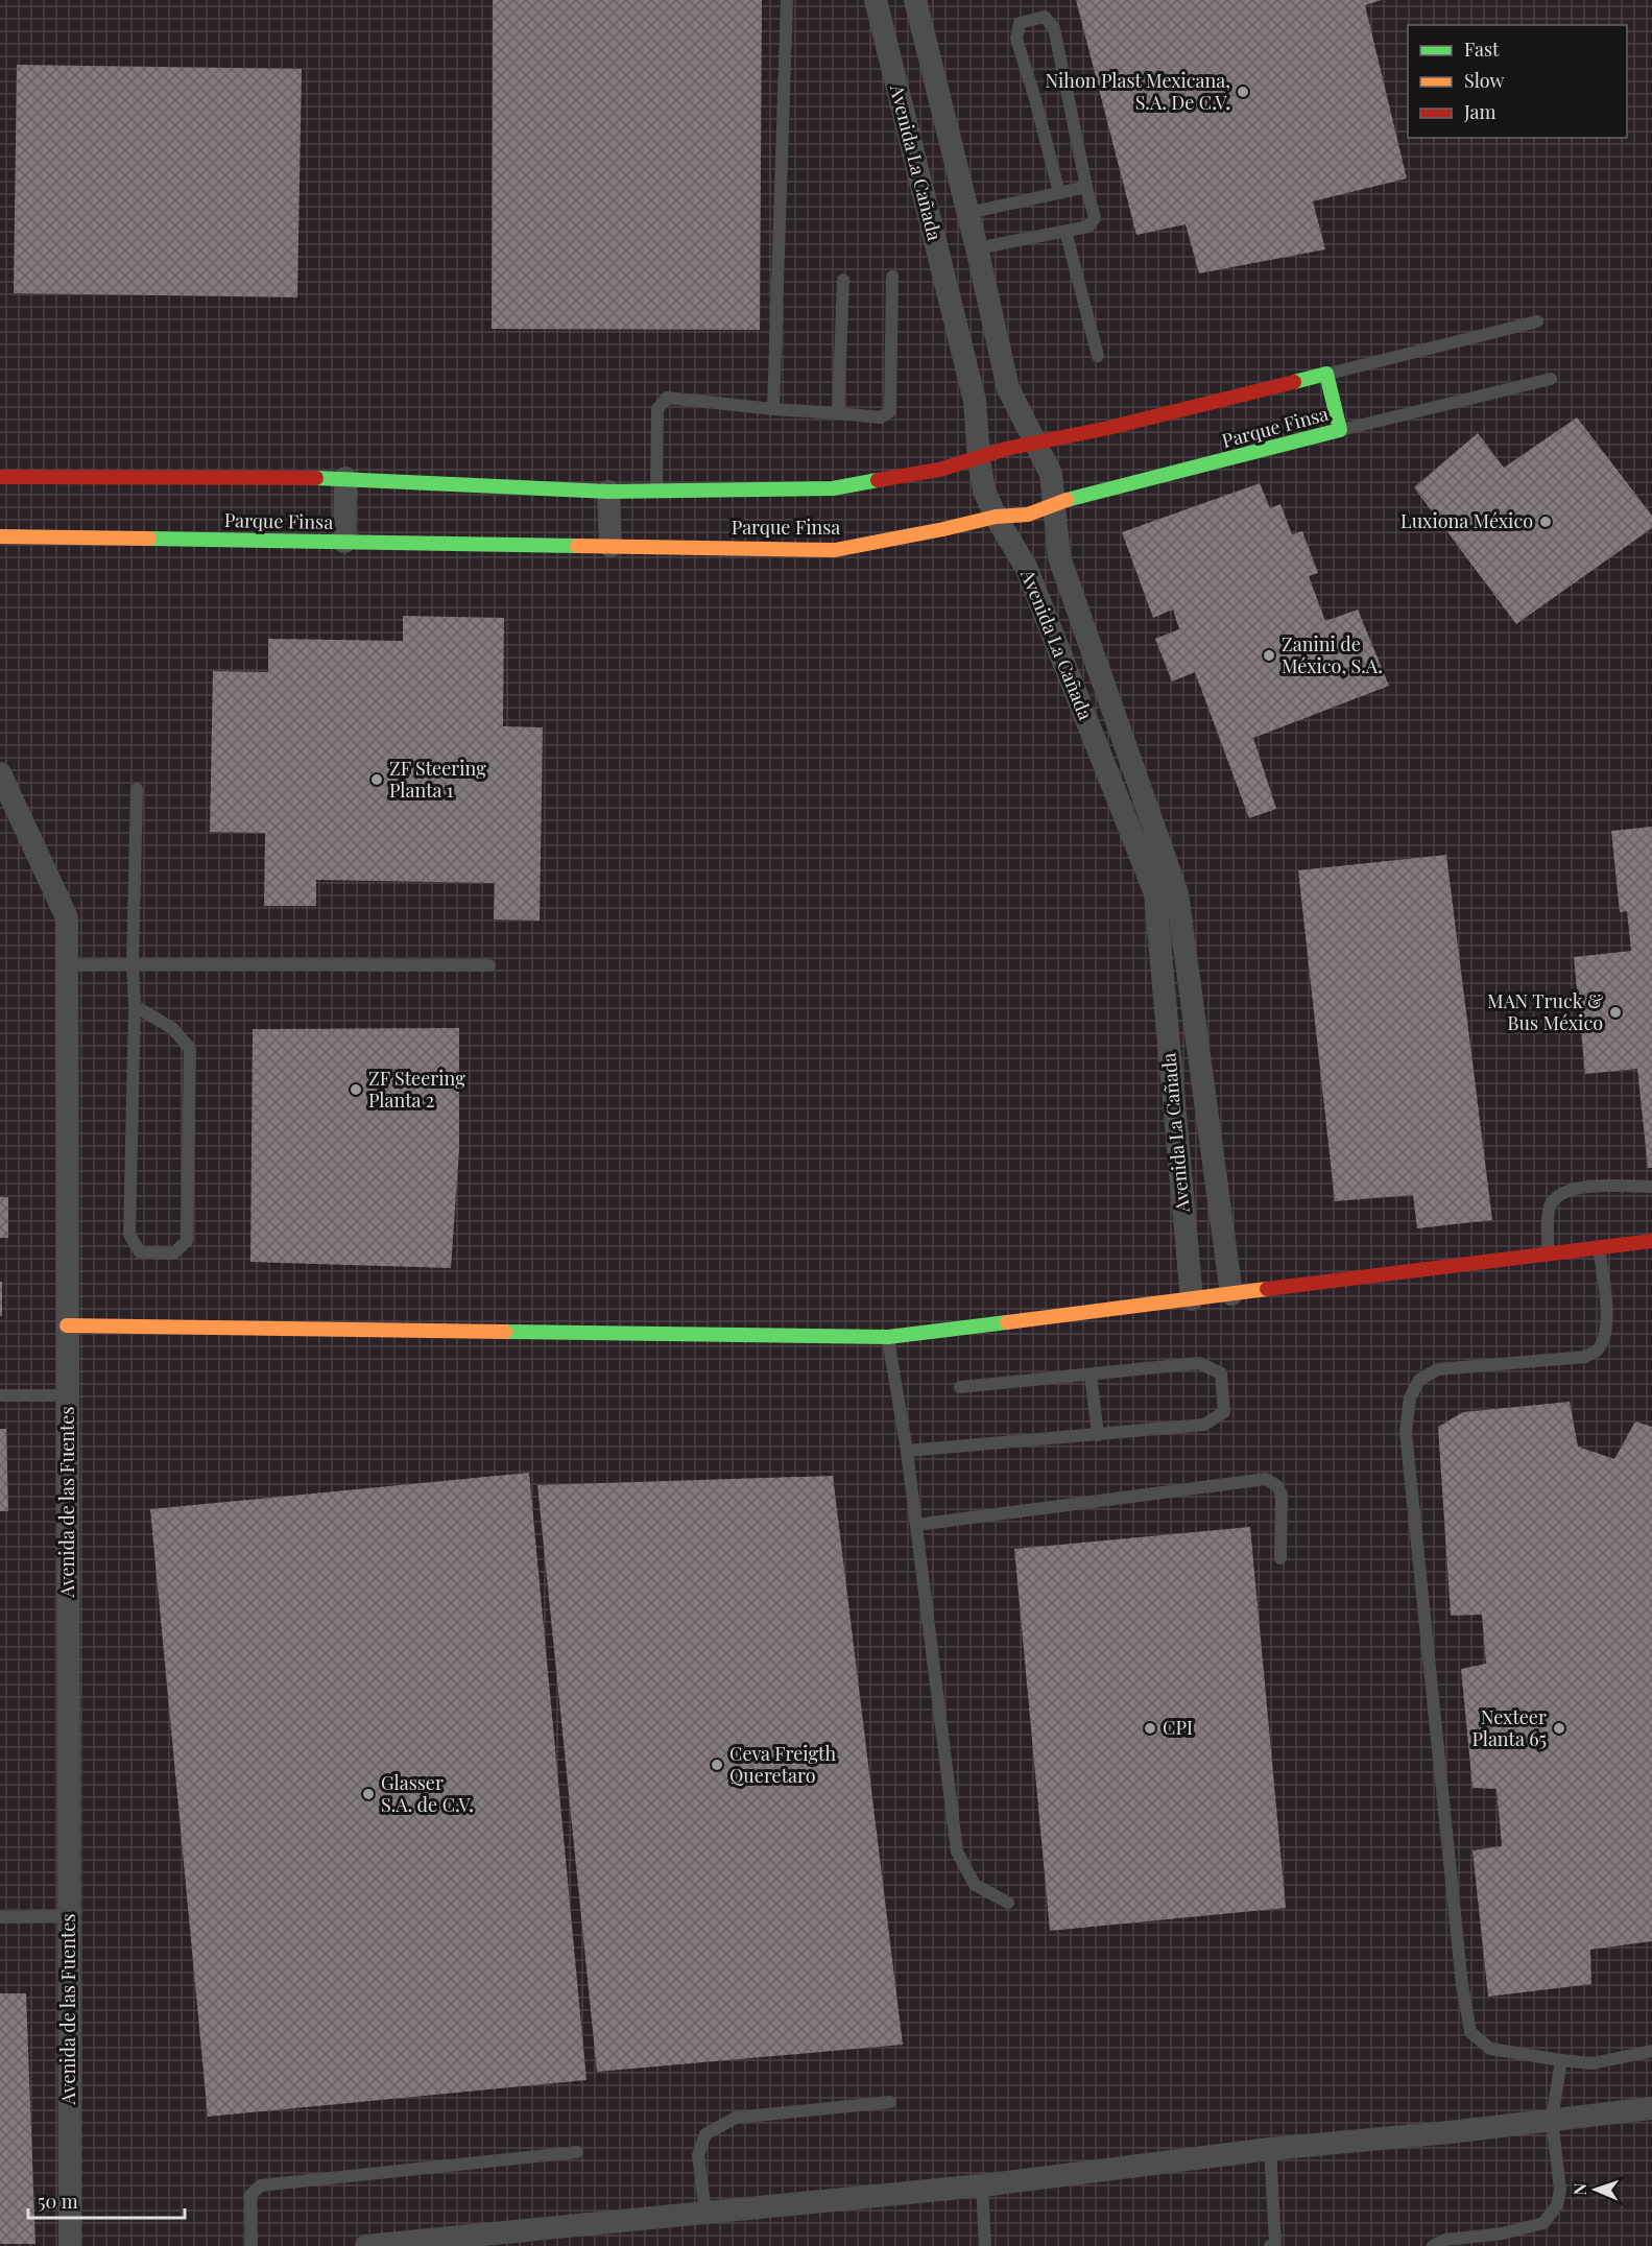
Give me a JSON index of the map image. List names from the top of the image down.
{
  "streets": {
    "street": ["Avenida La Cañada", "Parque Finsa", "Avenida de las Fuentes"]
  },
  "crossings": [
    ["Avenida La Cañada", "Parque Finsa"]
  ],
  "places": [
    "Nihon Plast Mexicana, S.A. De C.V.",
    "Luxiona México",
    "Zanini de México, S.A.",
    "ZF Steering Planta 1",
    "MAN Truck & Bus México",
    "ZF Steering Planta 2",
    "CPI",
    "Nexteer Planta 65",
    "Ceva Freigth Queretaro",
    "Glasser S.A. de C.V."
  ],
  "legend": ["Fast", "Slow", "Jam"],
  "scale_bar": "50 m",
  "north": "left"
}
